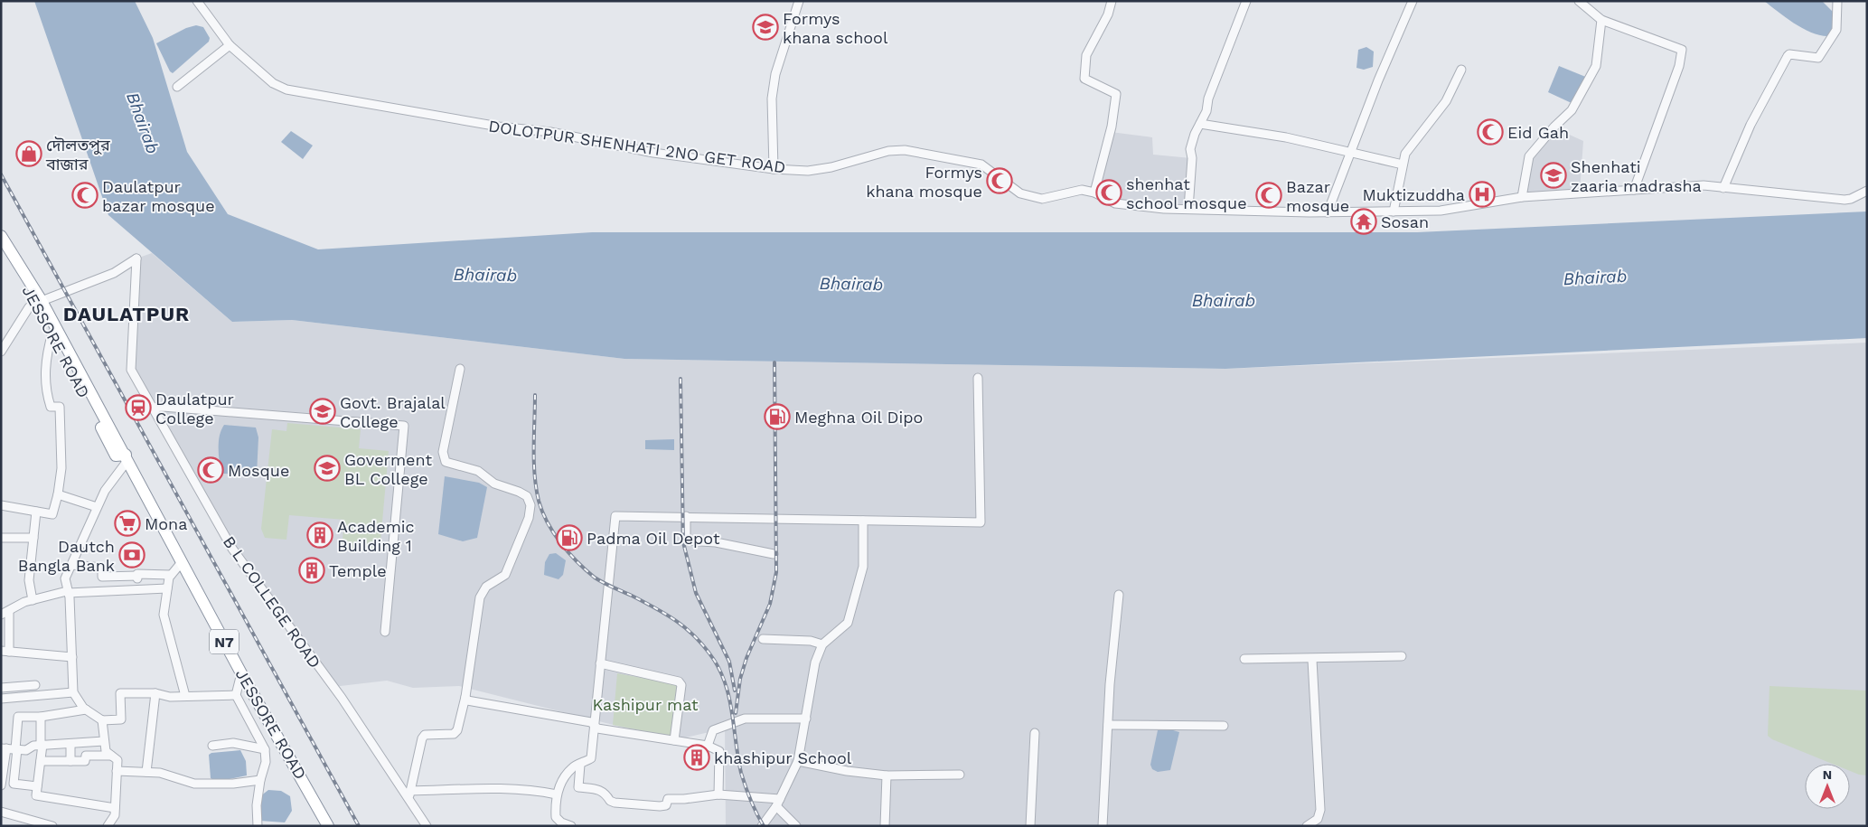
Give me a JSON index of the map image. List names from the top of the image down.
{
  "streets": {
    "highway": ["JESSORE ROAD", "N7"],
    "street": ["DOLOTPUR SHENHATI 2NO GET ROAD", "B L COLLEGE ROAD"]
  },
  "crossings": [
    ["JESSORE ROAD", "B L COLLEGE ROAD"]
  ],
  "districts": ["DAULATPUR"],
  "water": ["Bhairab"],
  "parks": ["Kashipur mat"],
  "places": {
    "school or university": [
      "Formys khana school",
      "Shenhati zaaria madrasha",
      "Govt. Brajalal College",
      "Goverment BL College"
    ],
    "mosque": [
      "Eid Gah",
      "Formys khana mosque",
      "shenhat school mosque",
      "Daulatpur bazar mosque",
      "Bazar mosque",
      "Mosque"
    ],
    "shop": ["দৌলতপুর বাজার"],
    "hospital": ["Muktizuddha"],
    "temple": ["Sosan"],
    "station": ["Daulatpur College"],
    "fuel station": ["Meghna Oil Dipo", "Padma Oil Depot"],
    "supermarket": ["Mona"],
    "building": ["Academic Building 1", "Temple", "khashipur School"],
    "bank": ["Dautch Bangla Bank"]
  },
  "north": "top"
}
